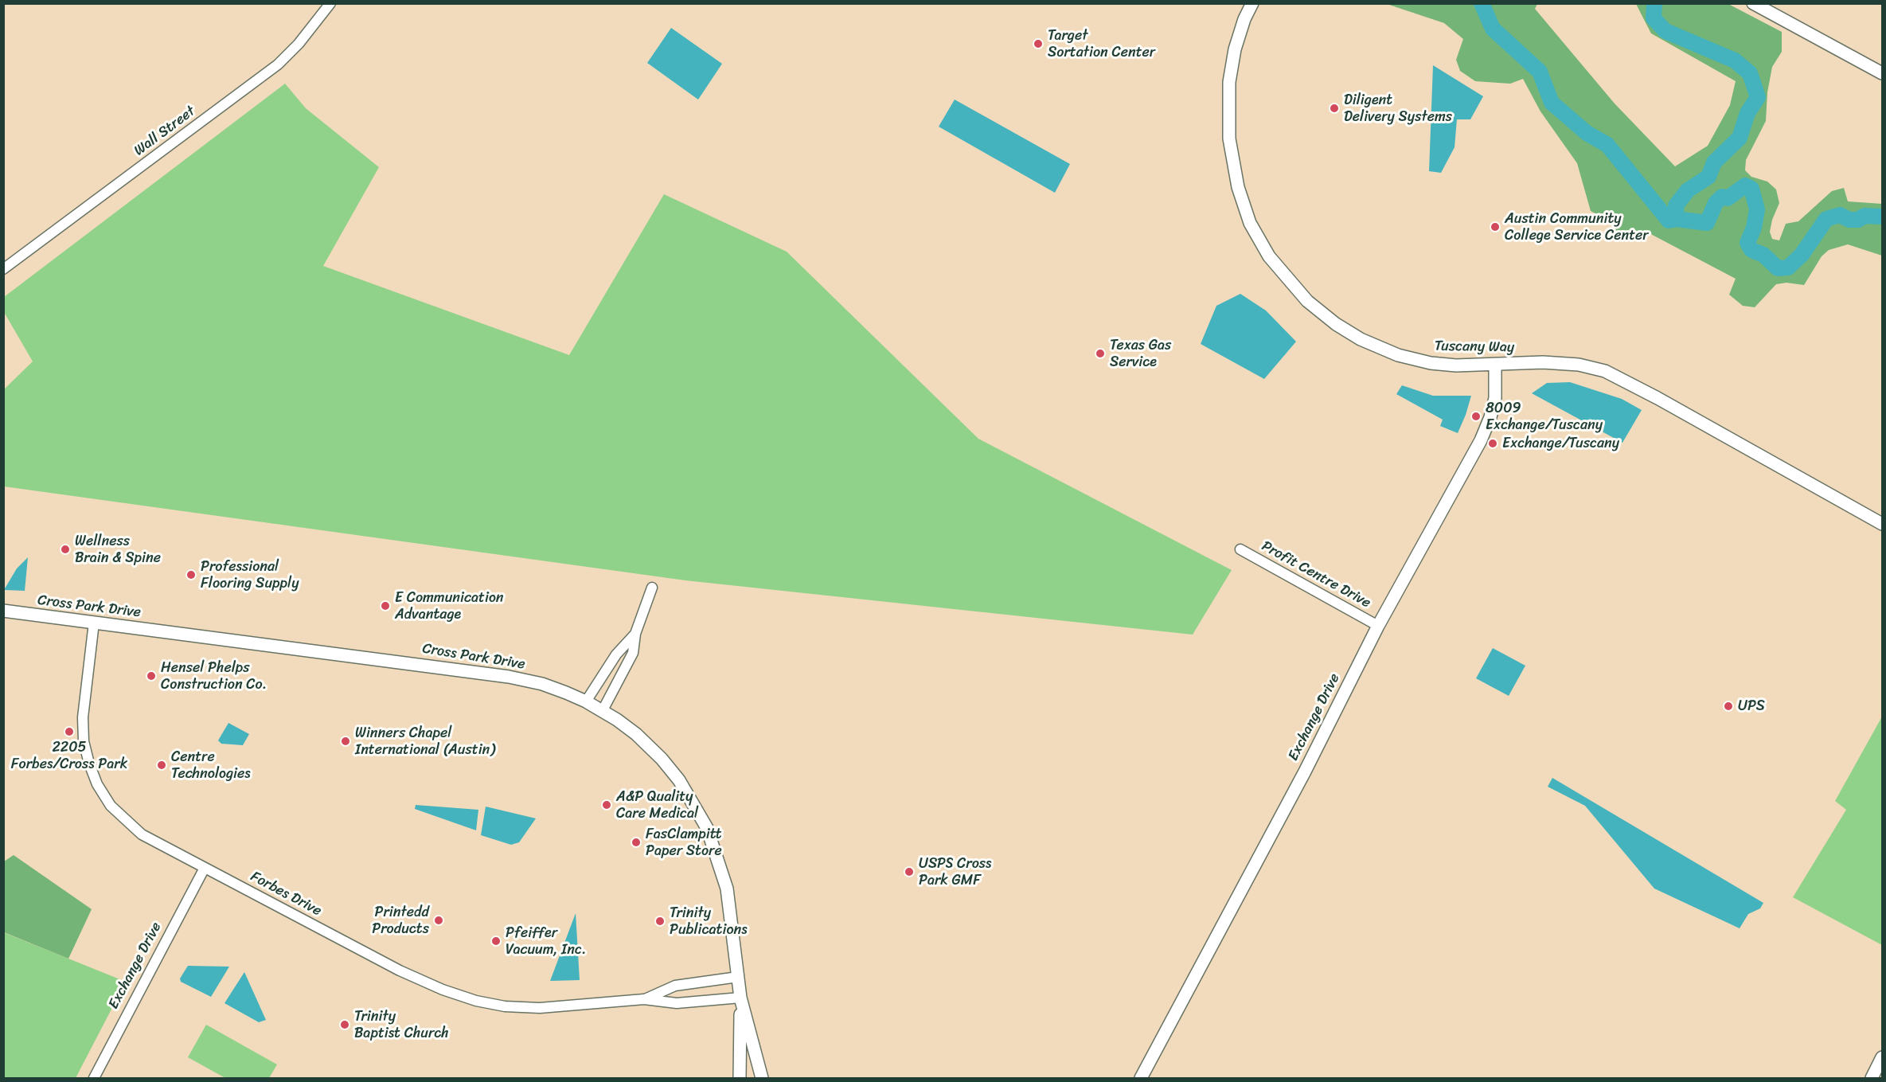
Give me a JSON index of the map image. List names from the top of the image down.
{
  "streets": {
    "street": [
      "Wall Street",
      "Tuscany Way",
      "Profit Centre Drive",
      "Cross Park Drive",
      "Exchange Drive",
      "Forbes Drive"
    ]
  },
  "crossings": [
    ["Tuscany Way", "Exchange Drive"],
    ["Profit Centre Drive", "Exchange Drive"],
    ["Cross Park Drive", "Forbes Drive"],
    ["Exchange Drive", "Forbes Drive"]
  ],
  "places": [
    "Target Sortation Center",
    "Diligent Delivery Systems",
    "Austin Community College Service Center",
    "Texas Gas Service",
    "8009 Exchange/Tuscany",
    "Exchange/Tuscany",
    "Wellness Brain & Spine",
    "Professional Flooring Supply",
    "E Communication Advantage",
    "Hensel Phelps Construction Co.",
    "UPS",
    "2205 Forbes/Cross Park",
    "Winners Chapel International (Austin)",
    "Centre Technologies",
    "A&P Quality Care Medical",
    "FasClampitt Paper Store",
    "USPS Cross Park GMF",
    "Printedd Products",
    "Trinity Publications",
    "Pfeiffer Vacuum, Inc.",
    "Trinity Baptist Church"
  ]
}
